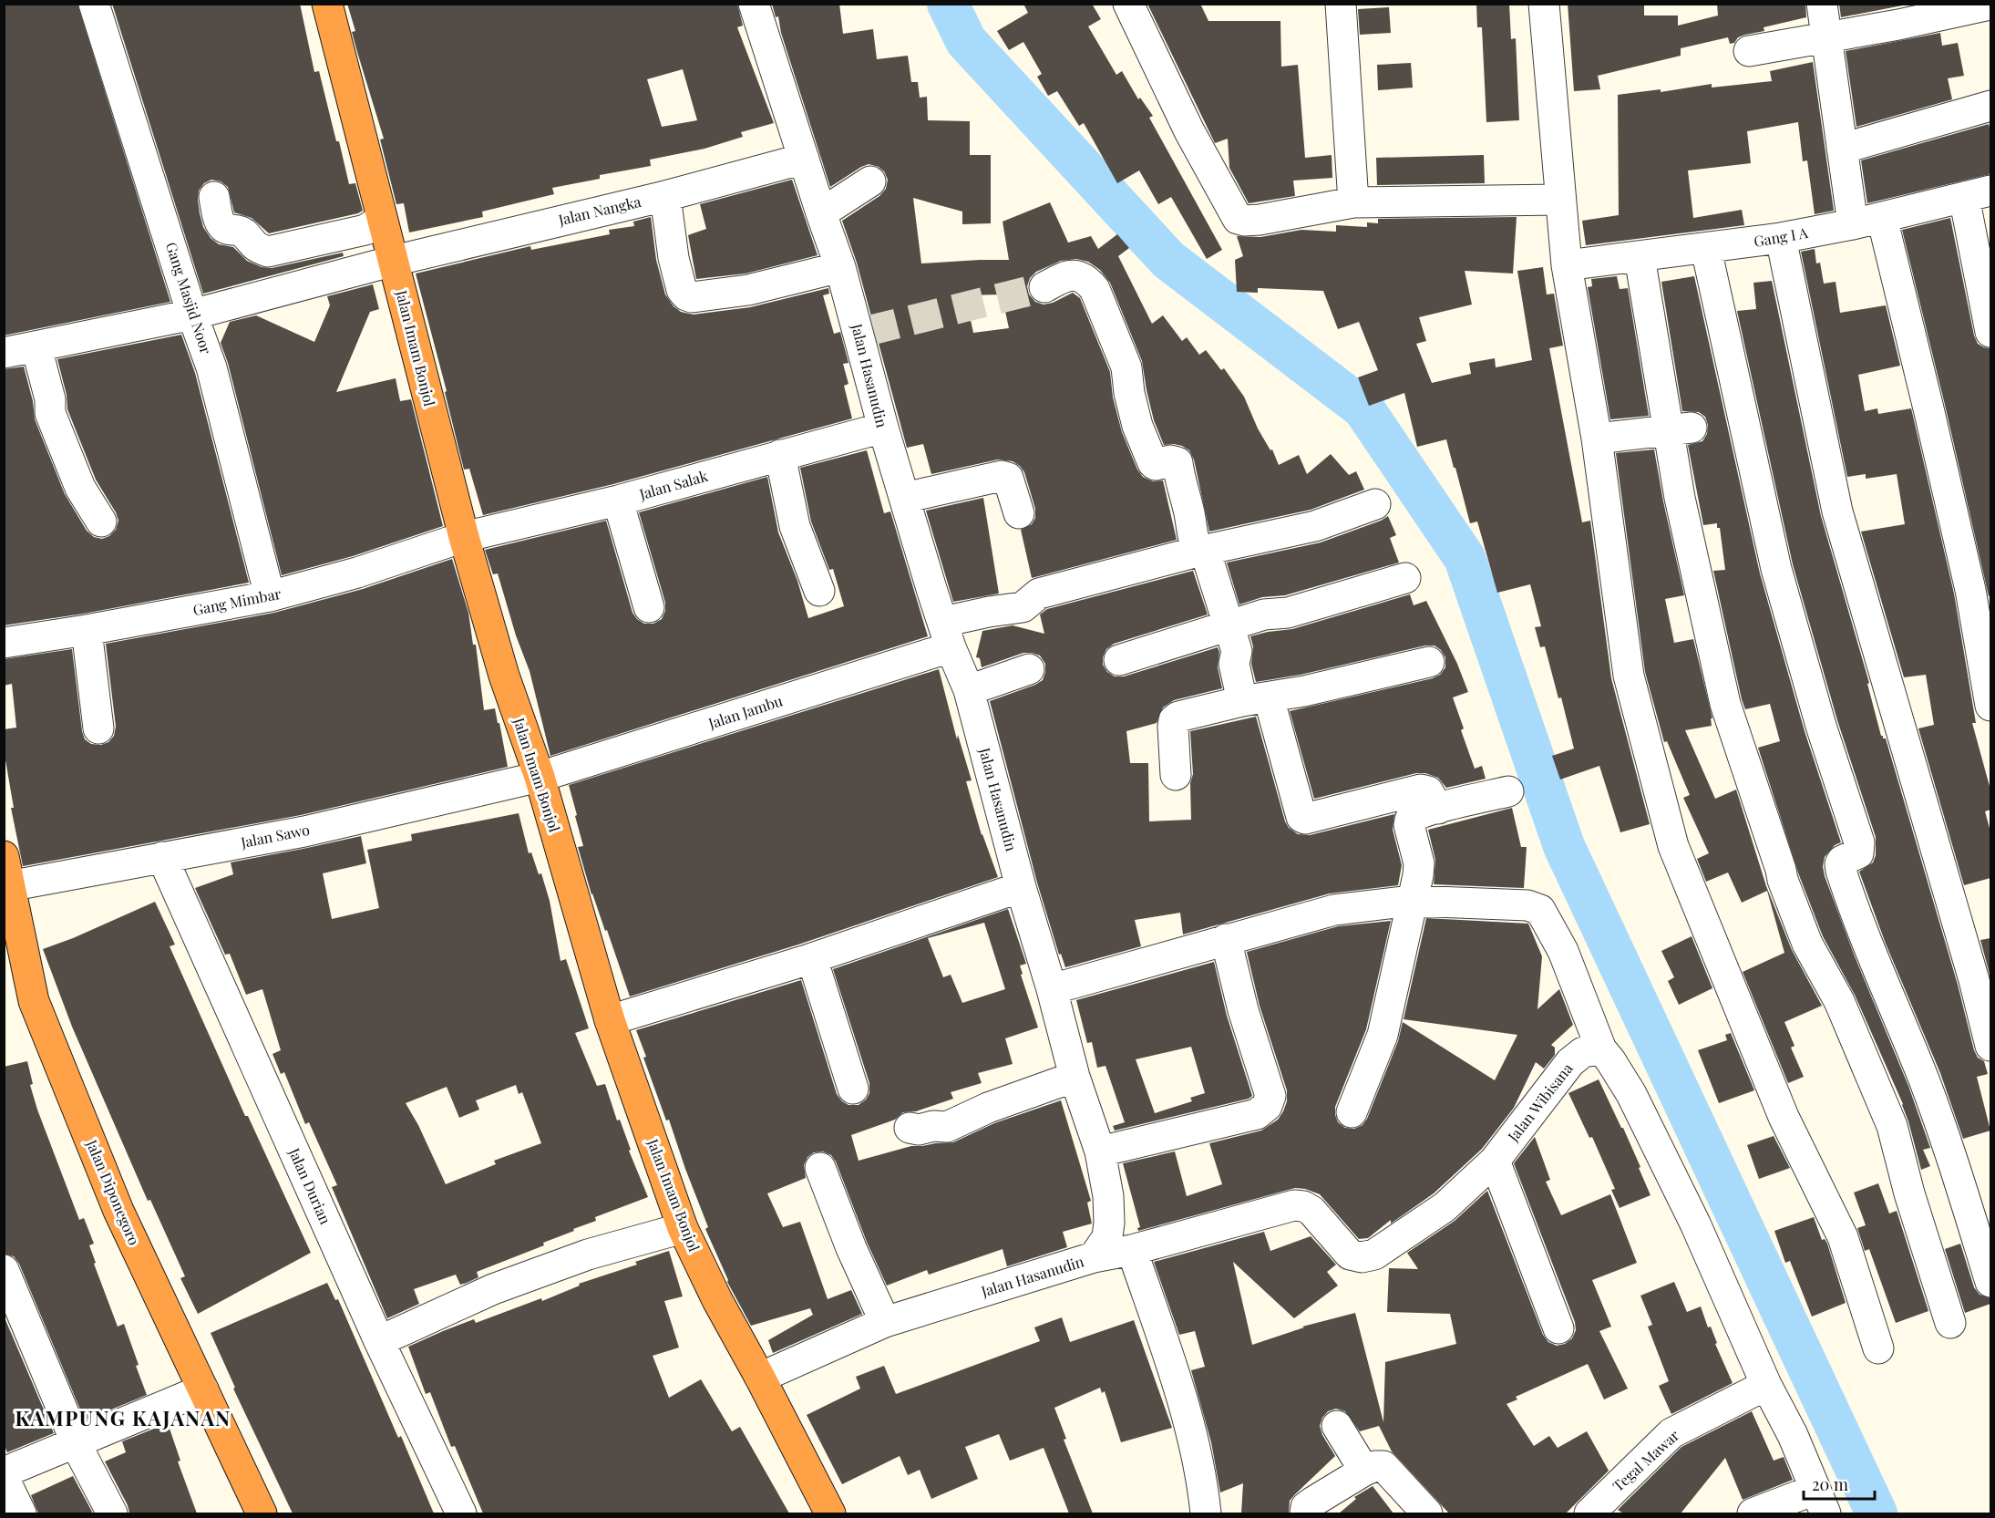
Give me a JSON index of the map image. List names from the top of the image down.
{
  "streets": {
    "highway": ["Jalan Imam Bonjol", "Jalan Diponegoro"],
    "street": [
      "Jalan Nangka",
      "Gang I A",
      "Gang Masjid Noor",
      "Jalan Hasanudin",
      "Jalan Salak",
      "Gang Mimbar",
      "Jalan Jambu",
      "Jalan Sawo",
      "Jalan Wibisana",
      "Jalan Durian",
      "Tegal Mawar"
    ]
  },
  "crossings": [
    ["Jalan Nangka", "Gang Masjid Noor"],
    ["Jalan Nangka", "Jalan Imam Bonjol"],
    ["Jalan Nangka", "Jalan Hasanudin"],
    ["Gang Masjid Noor", "Gang Mimbar"],
    ["Jalan Imam Bonjol", "Jalan Hasanudin"],
    ["Jalan Imam Bonjol", "Jalan Salak"],
    ["Jalan Imam Bonjol", "Gang Mimbar"],
    ["Jalan Imam Bonjol", "Jalan Jambu"],
    ["Jalan Imam Bonjol", "Jalan Sawo"],
    ["Jalan Hasanudin", "Jalan Salak"],
    ["Jalan Hasanudin", "Jalan Jambu"],
    ["Jalan Hasanudin", "Jalan Wibisana"],
    ["Jalan Salak", "Gang Mimbar"],
    ["Jalan Jambu", "Jalan Sawo"],
    ["Jalan Sawo", "Jalan Durian"],
    ["Jalan Sawo", "Jalan Diponegoro"]
  ],
  "districts": ["KAMPUNG KAJANAN"],
  "scale_bar": "20 m"
}
